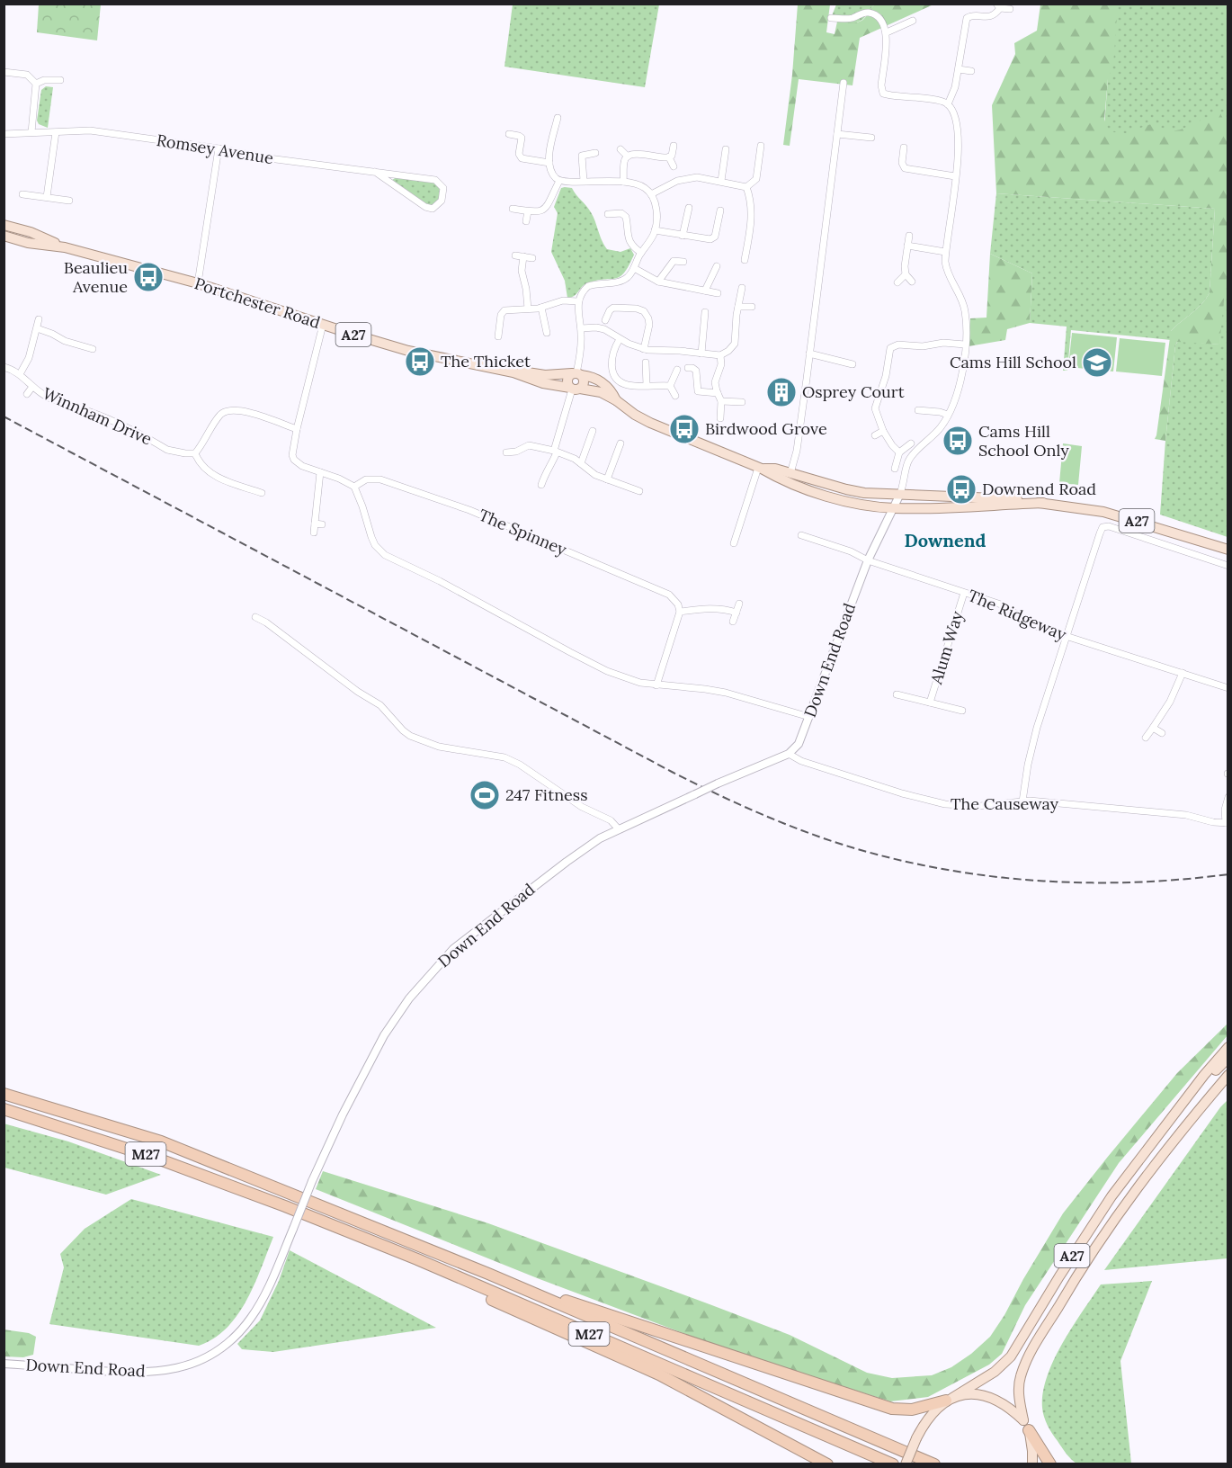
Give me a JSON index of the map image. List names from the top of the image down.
{
  "streets": {
    "highway": ["M27"],
    "main road": ["Portchester Road", "A27"],
    "street": [
      "Romsey Avenue",
      "Winnham Drive",
      "The Spinney",
      "The Ridgeway",
      "Alum Way",
      "Down End Road",
      "The Causeway"
    ]
  },
  "crossings": [
    ["Portchester Road", "A27"],
    ["Portchester Road", "Down End Road"],
    ["A27", "Down End Road"],
    ["A27", "M27"],
    ["The Ridgeway", "Alum Way"],
    ["The Ridgeway", "Down End Road"],
    ["Down End Road", "The Causeway"]
  ],
  "districts": ["Downend"],
  "places": {
    "bus stop": [
      "Beaulieu Avenue",
      "The Thicket",
      "Birdwood Grove",
      "Cams Hill School Only",
      "Downend Road"
    ],
    "school or university": ["Cams Hill School"],
    "building": ["Osprey Court"],
    "sports": ["247 Fitness"]
  }
}
